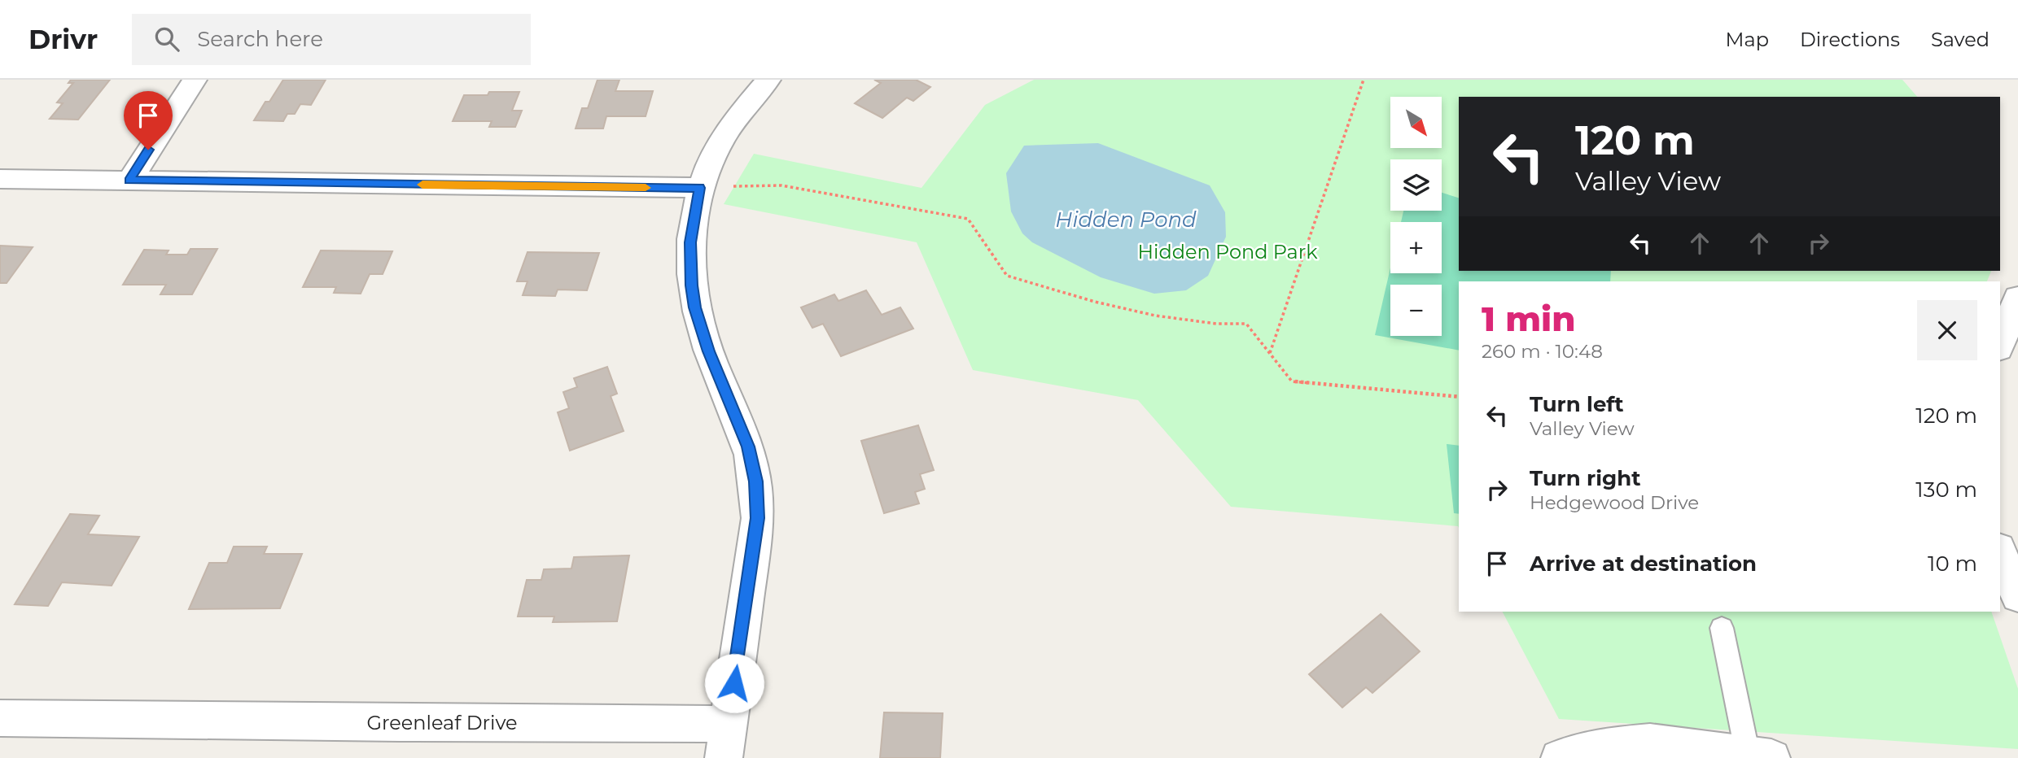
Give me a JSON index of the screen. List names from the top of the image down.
{
  "streets": {
    "street": ["Greenleaf Drive"]
  },
  "water": ["Hidden Pond"],
  "parks": ["Hidden Pond Park"],
  "north": "bottom right",
  "page": {
    "header": "Drivr",
    "search": "Search here",
    "nav": ["Map", "Directions", "Saved"],
    "map_buttons": ["+", "−"],
    "turn": ["120 m", "Valley View"],
    "heading": ["1 min", "260 m · 10:48"],
    "list": [
      {
        "name": "Turn left",
        "note": "Valley View",
        "value": "120 m"
      },
      {
        "name": "Turn right",
        "note": "Hedgewood Drive",
        "value": "130 m"
      },
      {
        "name": "Arrive at destination",
        "value": "10 m"
      }
    ]
  }
}
